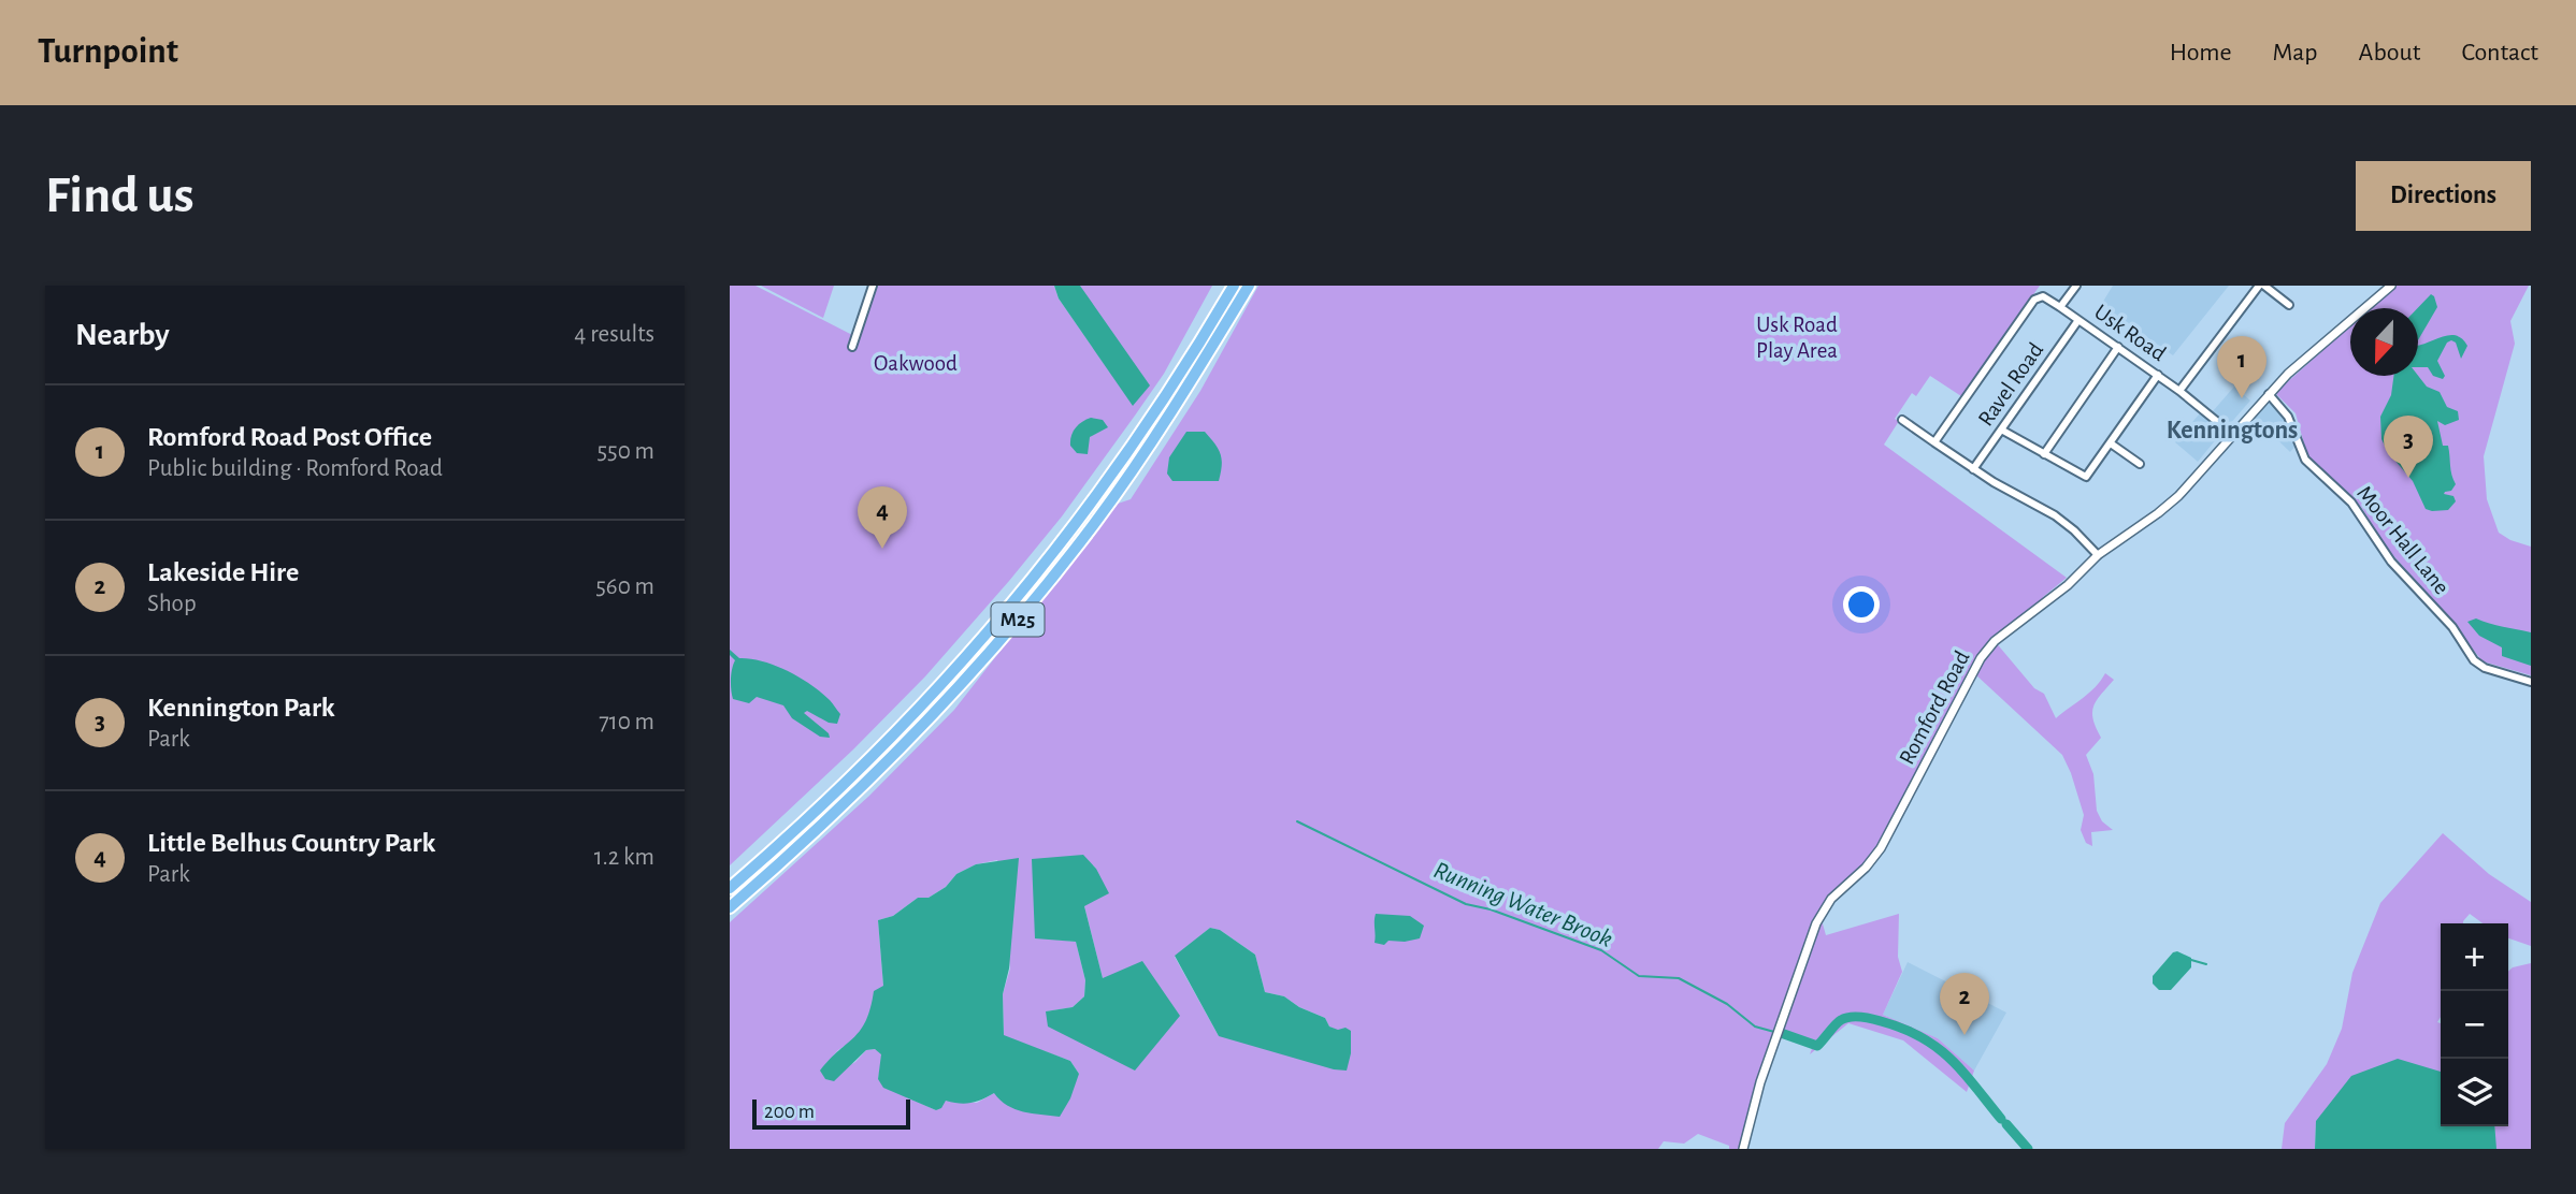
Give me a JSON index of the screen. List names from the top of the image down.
{
  "streets": {
    "highway": ["M25"],
    "street": [
      "Usk Road",
      "Ravel Road",
      "Moor Hall Lane",
      "Romford Road"
    ]
  },
  "crossings": [
    ["Usk Road", "Ravel Road"],
    ["Usk Road", "Romford Road"],
    ["Moor Hall Lane", "Romford Road"]
  ],
  "districts": ["Kenningtons"],
  "water": ["Running Water Brook"],
  "parks": ["Usk Road Play Area", "Oakwood"],
  "scale_bar": "200 m",
  "north": "bottom",
  "page": {
    "header": "Turnpoint",
    "nav": [
      "Home",
      "Map",
      "About",
      "Contact"
    ],
    "buttons": "Directions",
    "title": "Find us",
    "heading": ["Nearby", "4 results"],
    "pins": [
      "1",
      "3",
      "4",
      "2"
    ],
    "list": [
      {
        "mark": "1",
        "name": "Romford Road Post Office",
        "note": "Public building · Romford Road",
        "value": "550 m"
      },
      {
        "mark": "2",
        "name": "Lakeside Hire",
        "note": "Shop",
        "value": "560 m"
      },
      {
        "mark": "3",
        "name": "Kennington Park",
        "note": "Park",
        "value": "710 m"
      },
      {
        "mark": "4",
        "name": "Little Belhus Country Park",
        "note": "Park",
        "value": "1.2 km"
      }
    ],
    "map_buttons": ["+", "−"],
    "scale": "200 m"
  }
}
